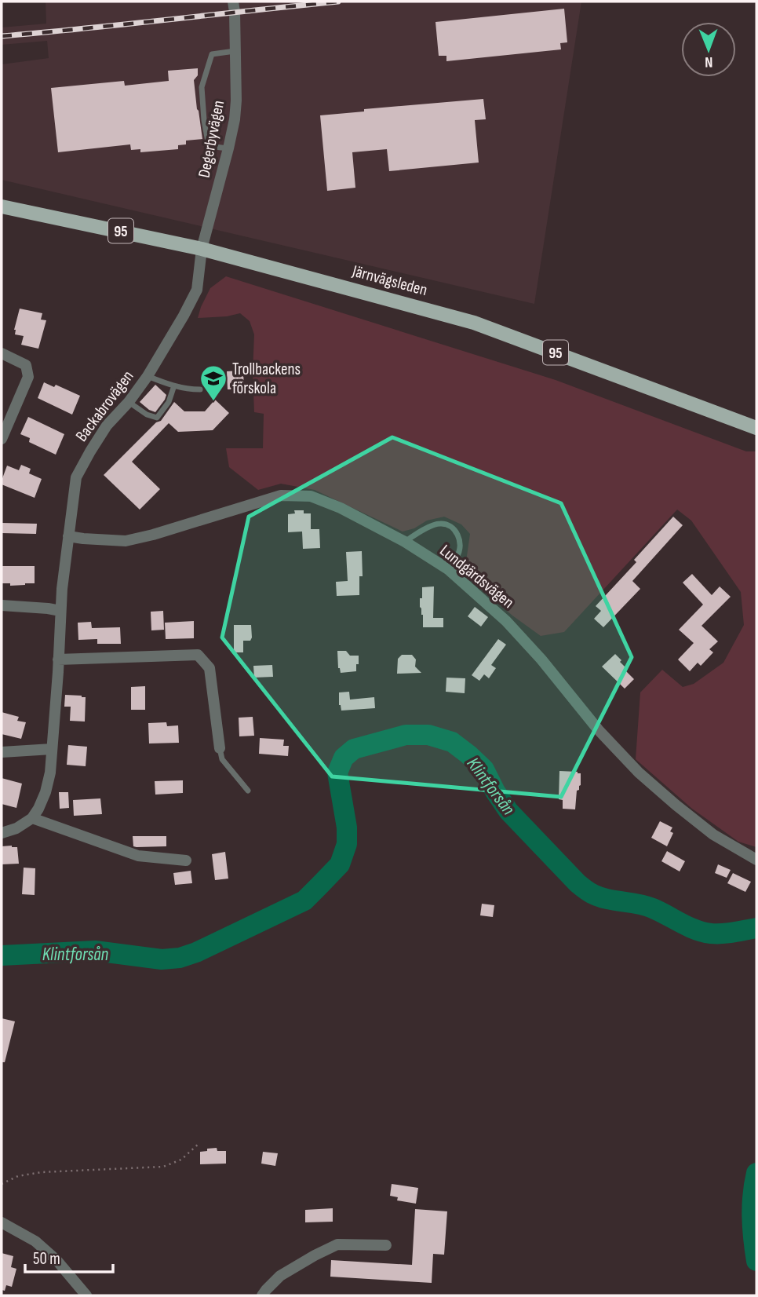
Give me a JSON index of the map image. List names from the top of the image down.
{
  "streets": {
    "main road": ["95", "Järnvägsleden"],
    "street": ["Degerbyvägen", "Backabrovägen", "Lundgärdsvägen"]
  },
  "crossings": [
    ["Degerbyvägen", "Järnvägsleden"],
    ["Degerbyvägen", "Backabrovägen"],
    ["Järnvägsleden", "Backabrovägen"],
    ["Backabrovägen", "Lundgärdsvägen"]
  ],
  "water": ["Klintforsån"],
  "places": {
    "school or university": ["Trollbackens förskola"]
  },
  "scale_bar": "50 m",
  "north": "bottom"
}
